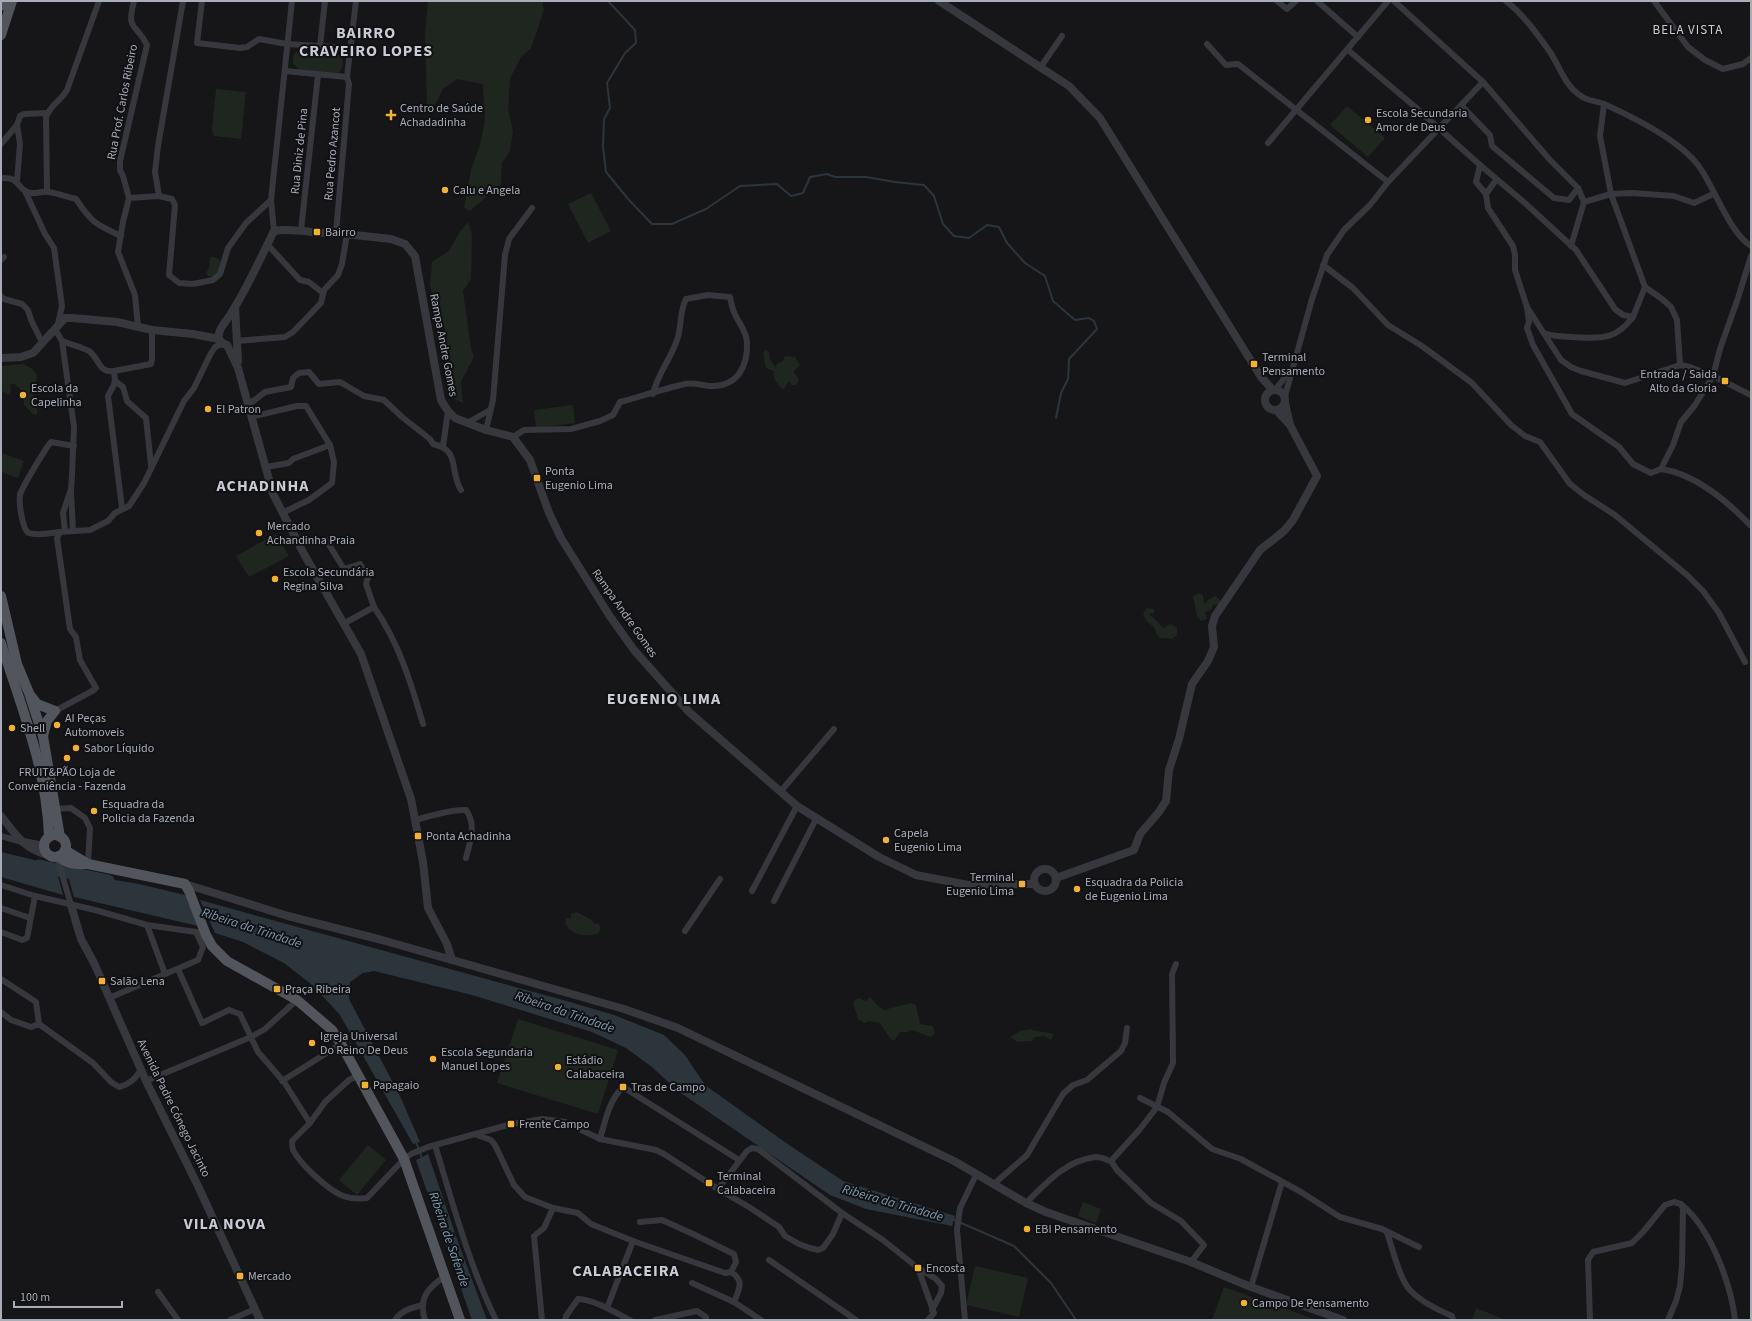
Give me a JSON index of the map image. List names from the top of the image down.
{
  "streets": {
    "street": [
      "Rua Prof. Carlos Ribeiro",
      "Rua Diniz de Pina",
      "Rua Pedro Azancot",
      "Rampa Andre Gomes",
      "Avenida Padre Cónego Jacinto"
    ]
  },
  "districts": [
    "BELA VISTA",
    "BAIRRO CRAVEIRO LOPES",
    "ACHADINHA",
    "EUGENIO LIMA",
    "VILA NOVA",
    "CALABACEIRA"
  ],
  "water": ["Ribeira da Trindade", "Ribeira de Safende"],
  "places": {
    "health": ["Centro de Saúde Achadadinha"],
    "other": [
      "Escola Secundaria Amor de Deus",
      "Calu e Angela",
      "Escola da Capelinha",
      "El Patron",
      "Mercado Achandinha Praia",
      "Escola Secundária Regina Silva",
      "AI Peças Automoveis",
      "Shell",
      "Sabor Líquido",
      "FRUIT&PÃO Loja de Conveniência - Fazenda",
      "Esquadra da Policia da Fazenda",
      "Capela Eugenio Lima",
      "Esquadra da Policia de Eugenio Lima",
      "Igreja Universal Do Reino De Deus",
      "Escola Segundaria Manuel Lopes",
      "Estádio Calabaceira",
      "EBI Pensamento",
      "Campo De Pensamento"
    ],
    "transit": [
      "Bairro",
      "Terminal Pensamento",
      "Entrada / Saida Alto da Gloria",
      "Ponta Eugenio Lima",
      "Ponta Achadinha",
      "Terminal Eugenio Lima",
      "Salão Lena",
      "Praça Ribeira",
      "Papagaio",
      "Tras de Campo",
      "Frente Campo",
      "Terminal Calabaceira",
      "Encosta",
      "Mercado"
    ]
  },
  "scale_bar": "100 m"
}
